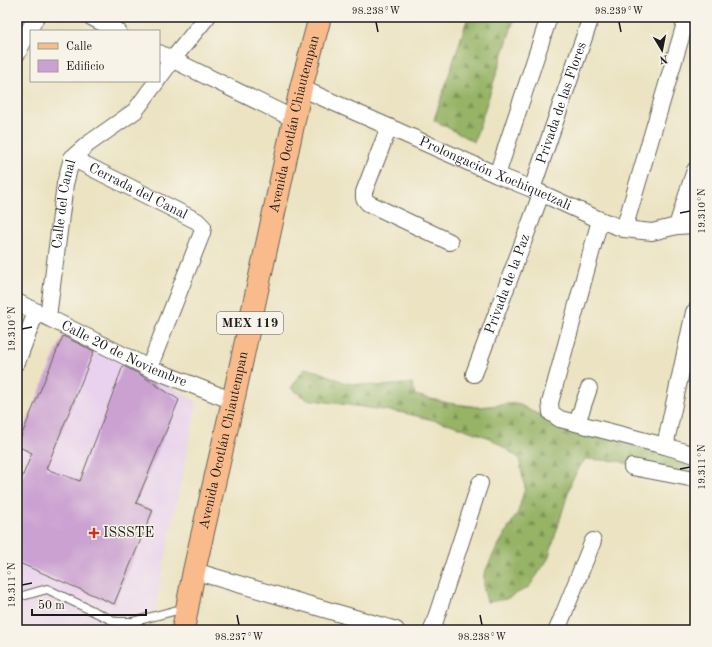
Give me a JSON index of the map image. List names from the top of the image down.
{
  "streets": {
    "main road": ["Avenida Ocotlán Chiautempan", "MEX 119"],
    "street": [
      "Privada de las Flores",
      "Prolongación Xochiquetzali",
      "Cerrada del Canal",
      "Calle del Canal",
      "Privada de la Paz",
      "Calle 20 de Noviembre"
    ]
  },
  "crossings": [
    ["Privada de las Flores", "Prolongación Xochiquetzali"],
    ["Privada de las Flores", "Privada de la Paz"],
    ["Avenida Ocotlán Chiautempan", "Prolongación Xochiquetzali"],
    ["Avenida Ocotlán Chiautempan", "Calle 20 de Noviembre"],
    ["Prolongación Xochiquetzali", "Privada de la Paz"],
    ["Cerrada del Canal", "Calle del Canal"],
    ["Cerrada del Canal", "Calle 20 de Noviembre"],
    ["Calle del Canal", "Calle 20 de Noviembre"]
  ],
  "places": {
    "health": ["ISSSTE"]
  },
  "legend": ["Calle", "Edificio"],
  "scale_bar": "50 m",
  "north": "bottom",
  "coordinates": [
    "98.238°W",
    "98.239°W",
    "19.310°N",
    "19.311°N",
    "98.237°W"
  ]
}
